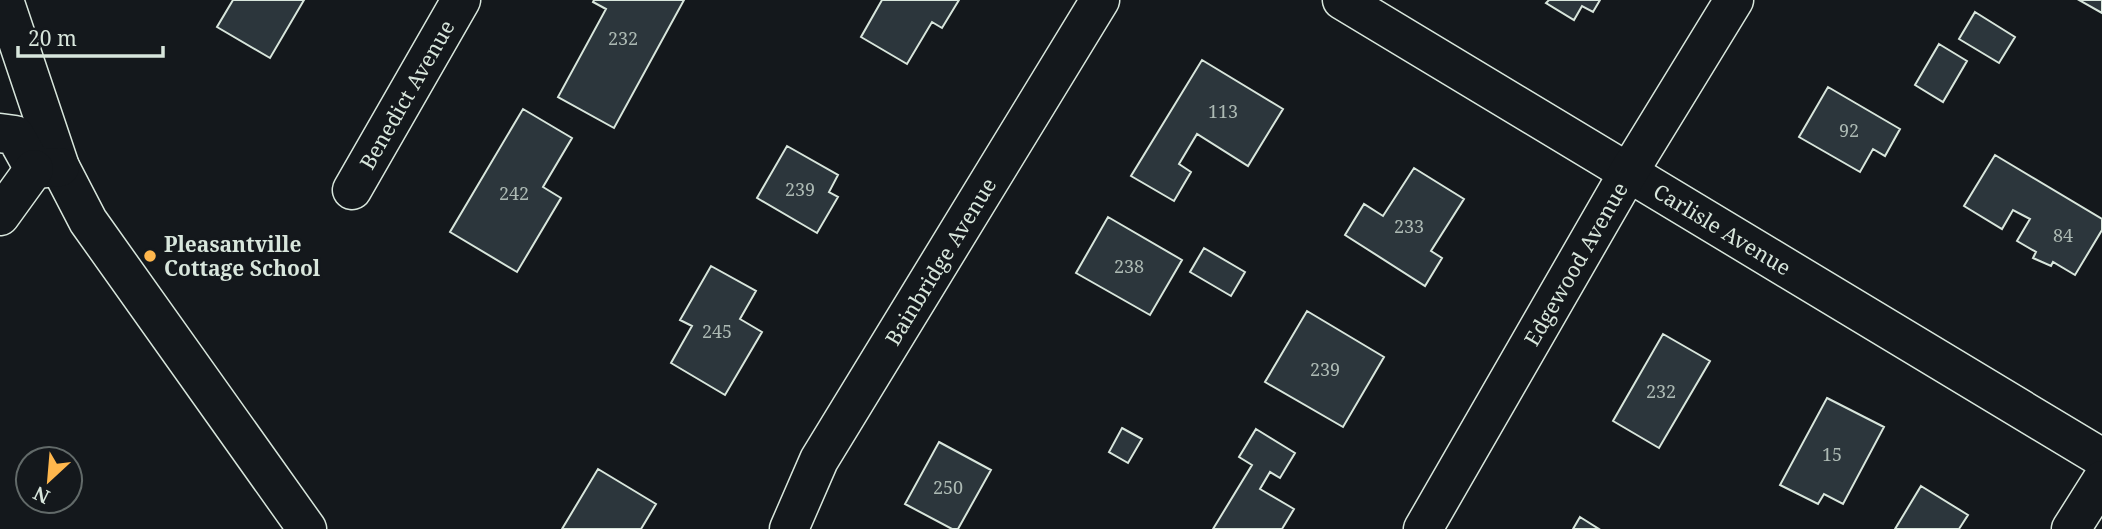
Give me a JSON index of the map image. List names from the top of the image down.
{
  "streets": {
    "street": [
      "Benedict Avenue",
      "Carlisle Avenue",
      "Bainbridge Avenue",
      "Edgewood Avenue"
    ]
  },
  "crossings": [
    ["Carlisle Avenue", "Edgewood Avenue"]
  ],
  "places": ["Pleasantville Cottage School"],
  "house_numbers": [
    "232",
    "113",
    "92",
    "239",
    "242",
    "233",
    "84",
    "238",
    "245",
    "239",
    "232",
    "15",
    "250"
  ],
  "scale_bar": "20 m",
  "north": "bottom left"
}
